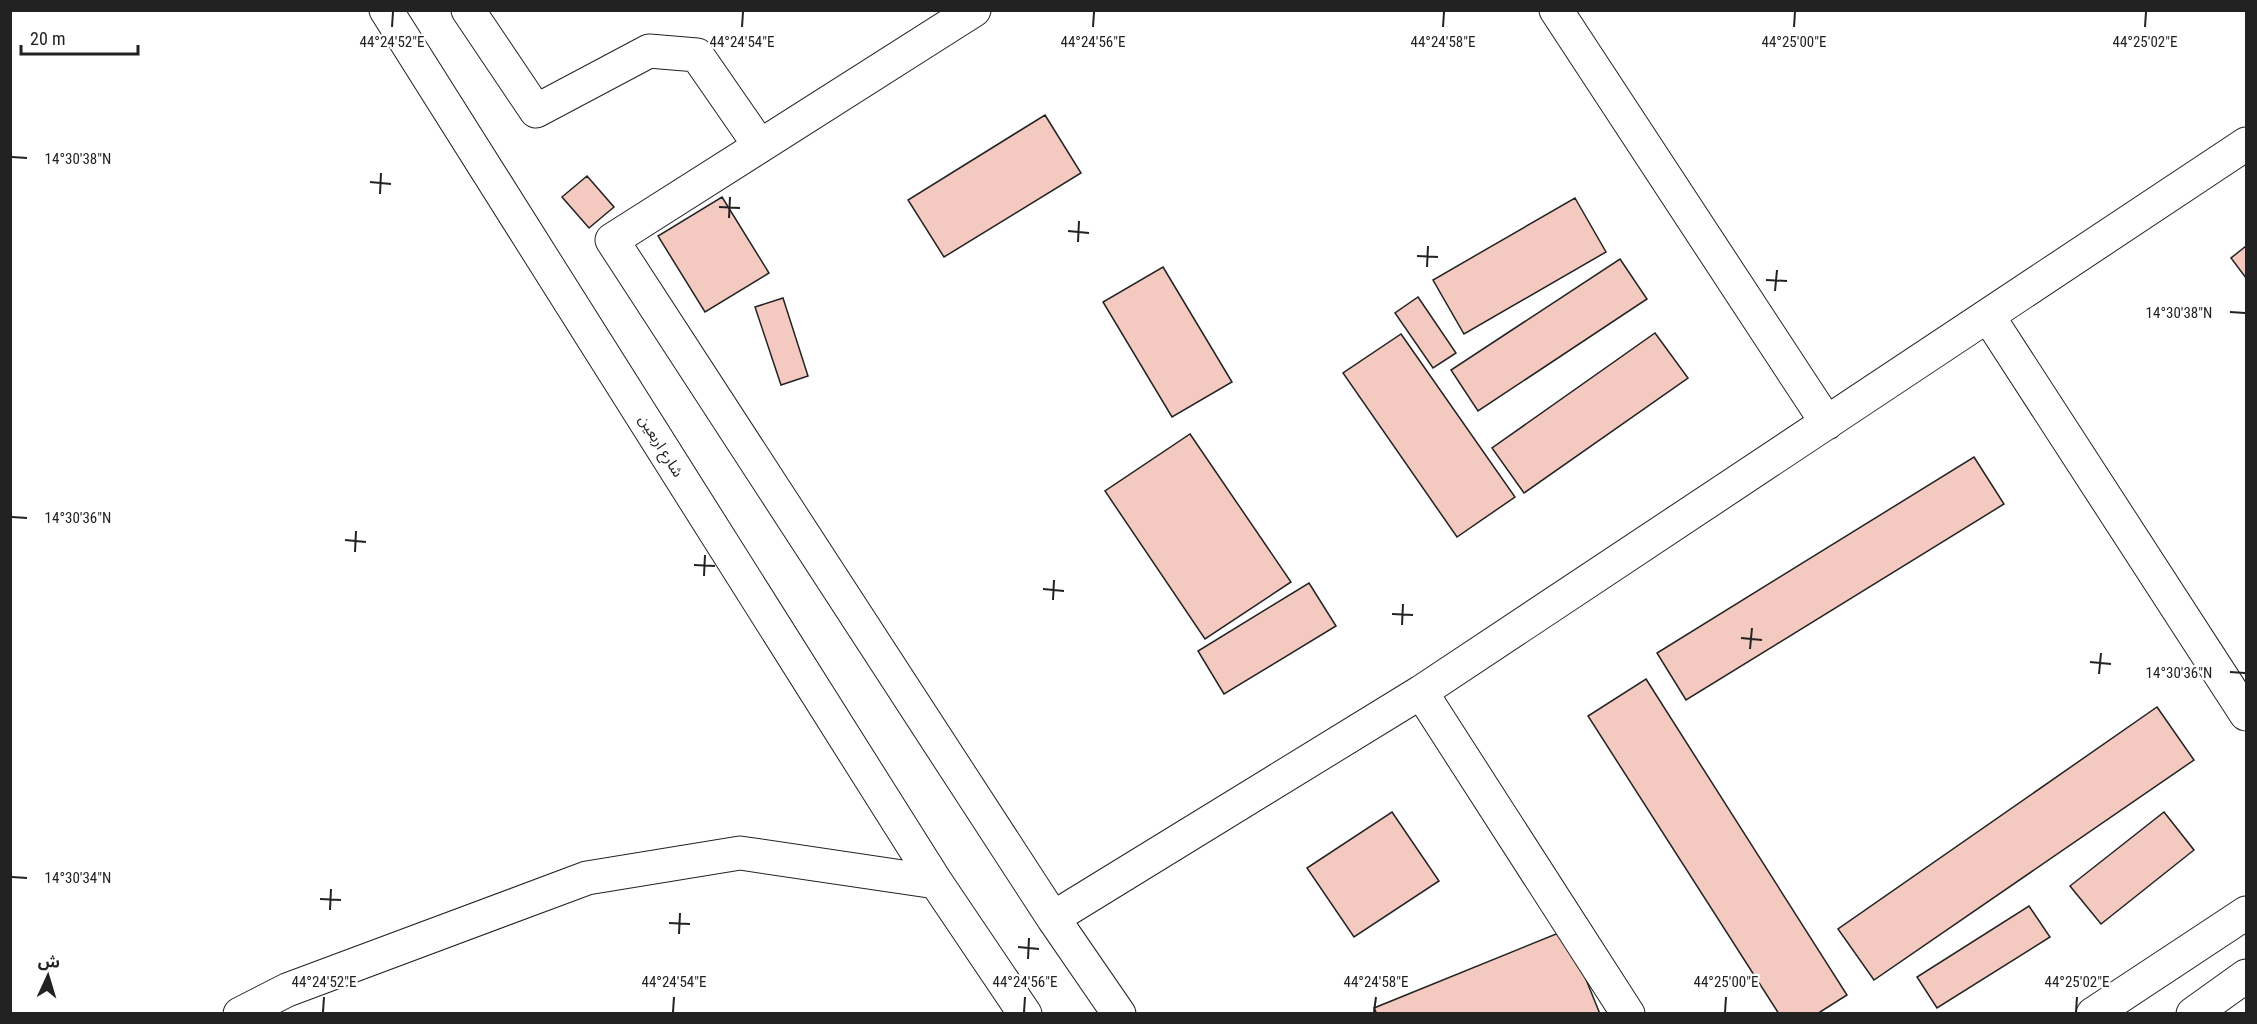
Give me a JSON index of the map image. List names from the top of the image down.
{
  "streets": {
    "street": ["شارع اربعين"]
  },
  "scale_bar": "20 m",
  "north": "top",
  "coordinates": [
    "44°24'52\"E",
    "44°24'54\"E",
    "44°24'56\"E",
    "44°24'58\"E",
    "44°25'00\"E",
    "44°25'02\"E",
    "14°30'38\"N",
    "14°30'36\"N",
    "14°30'34\"N"
  ]
}
